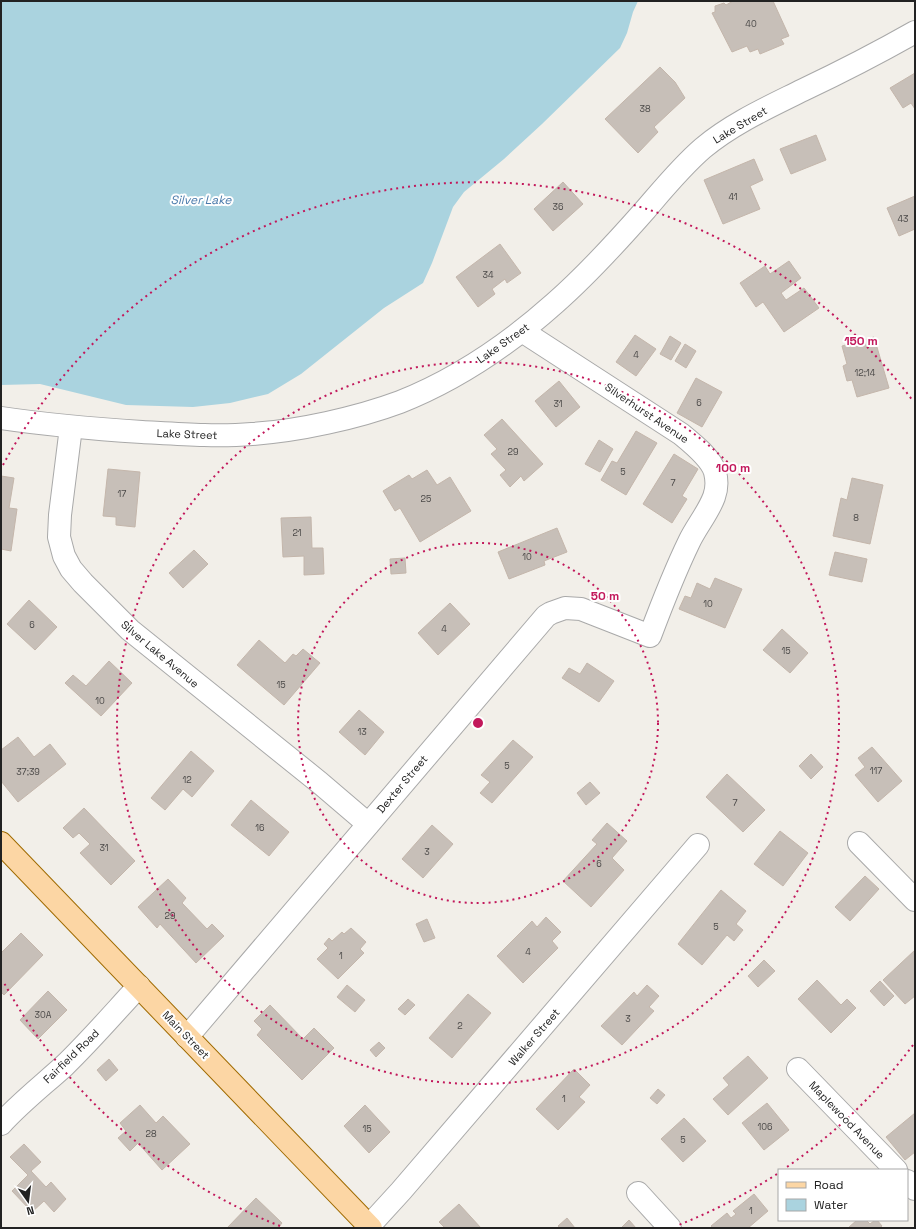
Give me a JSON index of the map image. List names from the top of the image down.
{
  "streets": {
    "main road": ["Main Street"],
    "street": [
      "Lake Street",
      "Silverhurst Avenue",
      "Silver Lake Avenue",
      "Dexter Street",
      "Walker Street",
      "Fairfield Road",
      "Maplewood Avenue"
    ]
  },
  "crossings": [
    ["Lake Street", "Silverhurst Avenue"],
    ["Lake Street", "Silver Lake Avenue"],
    ["Silverhurst Avenue", "Dexter Street"],
    ["Silver Lake Avenue", "Dexter Street"],
    ["Dexter Street", "Main Street"],
    ["Main Street", "Walker Street"],
    ["Main Street", "Fairfield Road"]
  ],
  "water": ["Silver Lake"],
  "house_numbers": [
    "40",
    "38",
    "41",
    "36",
    "43",
    "34",
    "4",
    "12;14",
    "6",
    "31",
    "29",
    "5",
    "7",
    "17",
    "25",
    "8",
    "21",
    "10",
    "10",
    "6",
    "4",
    "15",
    "15",
    "10",
    "13",
    "5",
    "117",
    "37;39",
    "12",
    "7",
    "16",
    "31",
    "3",
    "6",
    "29",
    "5",
    "4",
    "1",
    "30A",
    "3",
    "2",
    "1",
    "106",
    "15",
    "28",
    "5",
    "1"
  ],
  "legend": ["Road", "Water"],
  "north": "bottom",
  "rings": ["150 m", "100 m", "50 m"]
}
